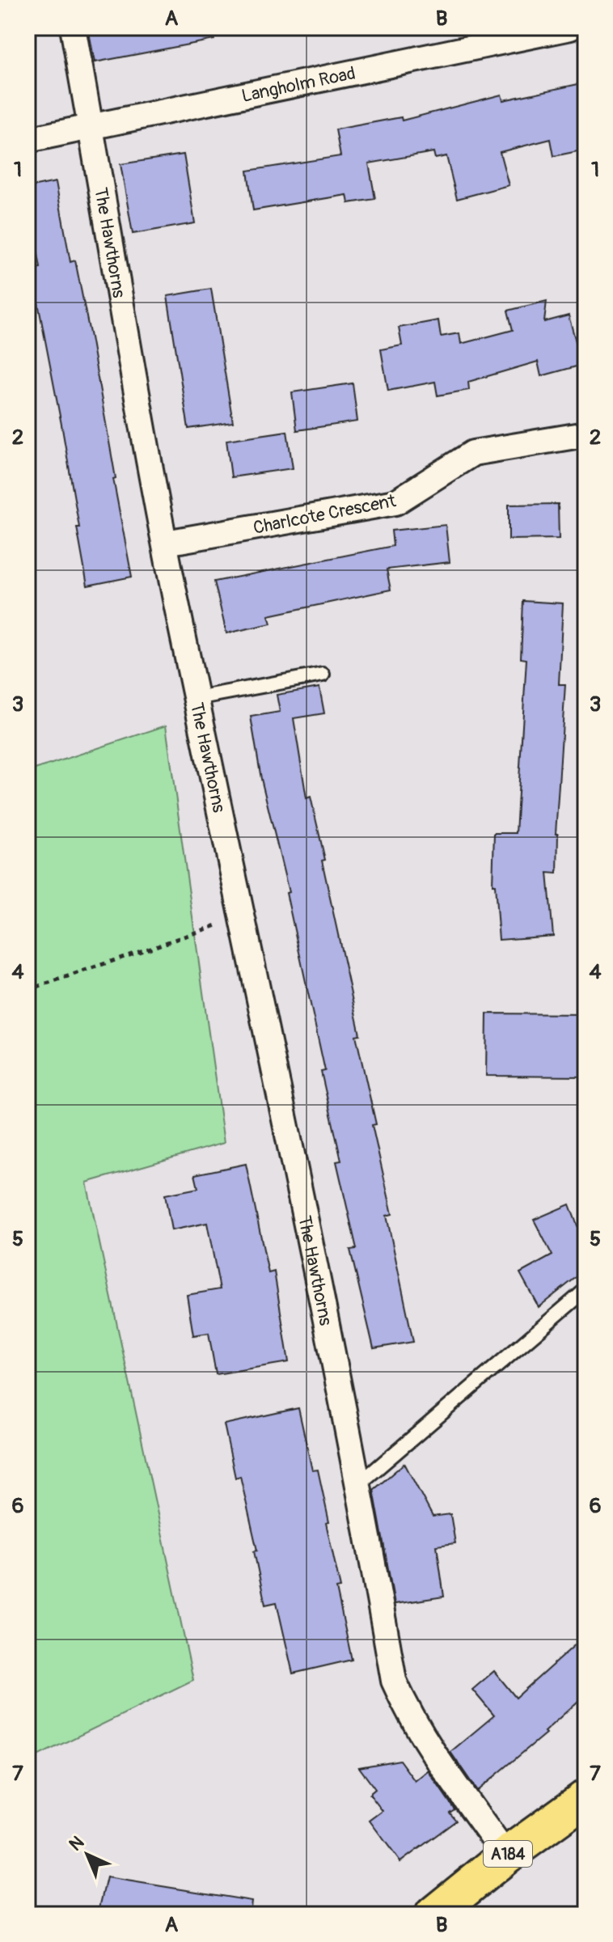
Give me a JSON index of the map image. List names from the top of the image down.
{
  "streets": {
    "main road": ["A184"],
    "street": ["Langholm Road", "The Hawthorns", "Charlcote Crescent"]
  },
  "crossings": [
    ["Langholm Road", "The Hawthorns"],
    ["The Hawthorns", "Charlcote Crescent"],
    ["The Hawthorns", "A184"]
  ],
  "north": "top left",
  "grid": {
    "columns": ["A", "B"],
    "rows": [
      "1",
      "2",
      "3",
      "4",
      "5",
      "6",
      "7"
    ]
  }
}
